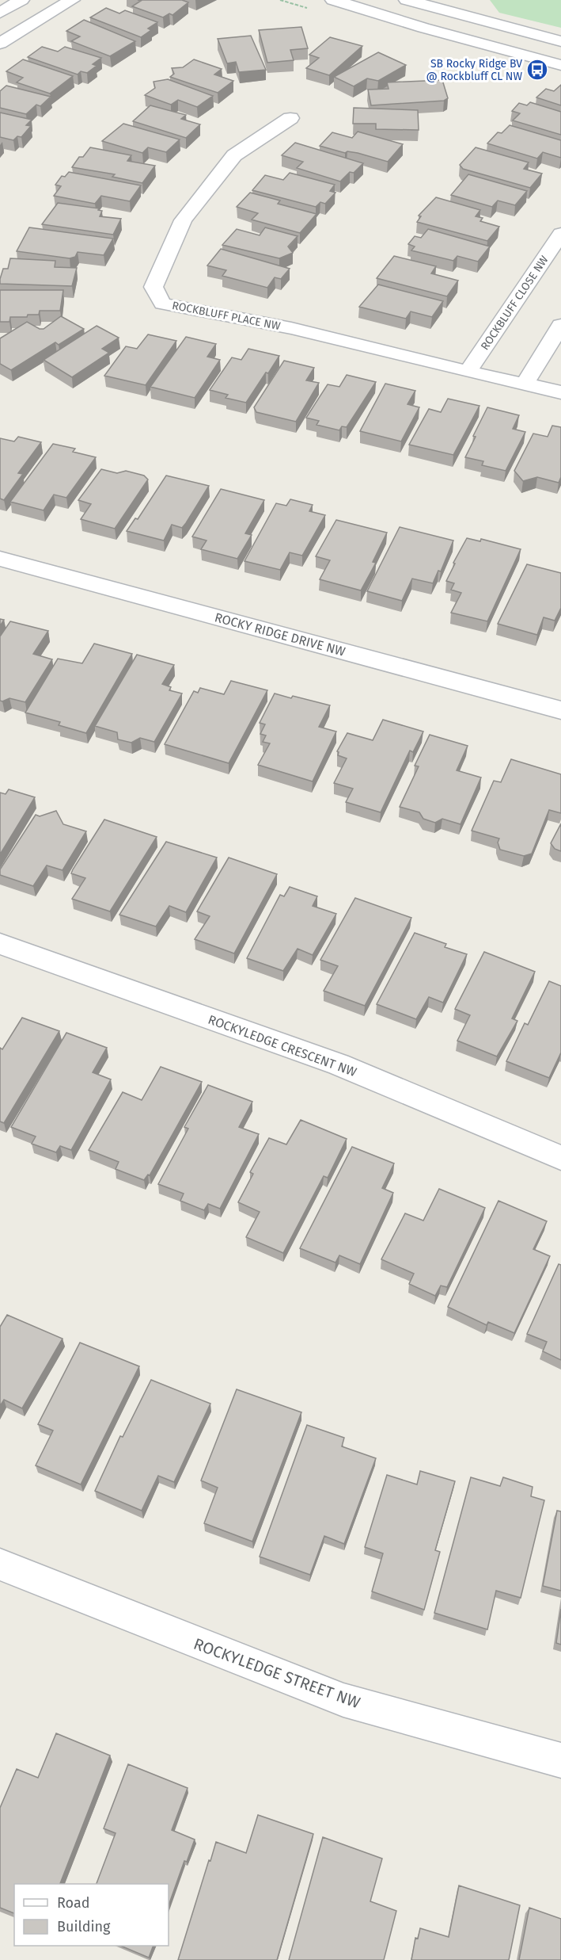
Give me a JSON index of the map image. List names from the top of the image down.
{
  "streets": {
    "street": [
      "ROCKBLUFF CLOSE NW",
      "ROCKBLUFF PLACE NW",
      "ROCKY RIDGE DRIVE NW",
      "ROCKYLEDGE CRESCENT NW",
      "ROCKYLEDGE STREET NW"
    ]
  },
  "crossings": [
    ["ROCKBLUFF CLOSE NW", "ROCKBLUFF PLACE NW"]
  ],
  "places": {
    "bus stop": ["SB Rocky Ridge BV @ Rockbluff CL NW"]
  },
  "legend": ["Road", "Building"]
}
